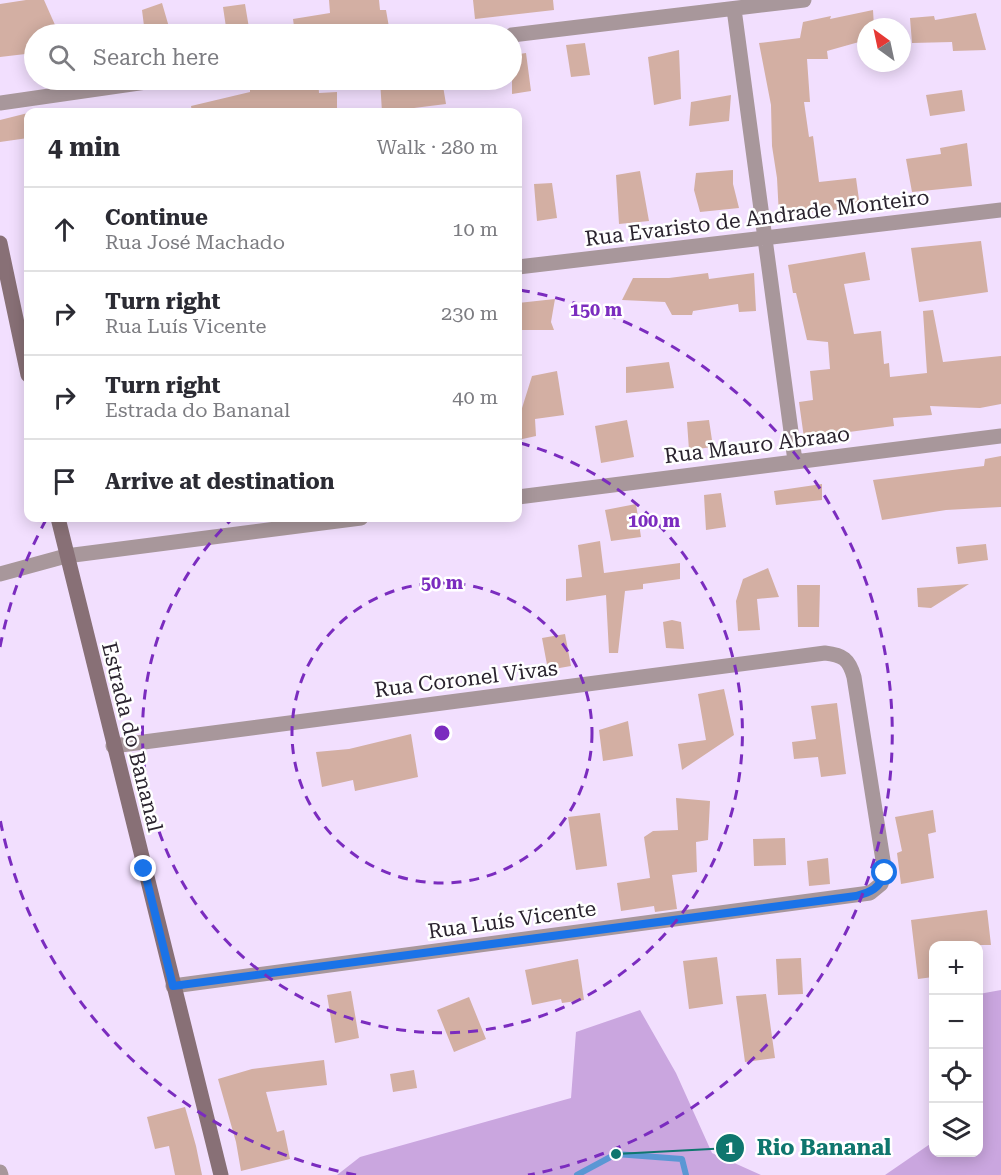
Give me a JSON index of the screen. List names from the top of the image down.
{
  "streets": {
    "main road": ["Estrada do Bananal"],
    "street": [
      "Rua Evaristo de Andrade Monteiro",
      "Rua Mauro Abraao",
      "Rua Coronel Vivas",
      "Rua Luís Vicente"
    ]
  },
  "crossings": [
    ["Rua Coronel Vivas", "Estrada do Bananal"],
    ["Rua Coronel Vivas", "Rua Luís Vicente"],
    ["Estrada do Bananal", "Rua Luís Vicente"]
  ],
  "places": ["Rio Bananal"],
  "north": "top left",
  "page": {
    "search": "Search here",
    "heading": ["4 min", "Walk · 280 m"],
    "list": [
      ["Continue", "Rua José Machado", "10 m"],
      ["Turn right", "Rua Luís Vicente", "230 m"],
      ["Turn right", "Estrada do Bananal", "40 m"],
      "Arrive at destination"
    ],
    "map_buttons": ["+", "−"]
  },
  "rings": ["150 m", "100 m", "50 m"]
}
